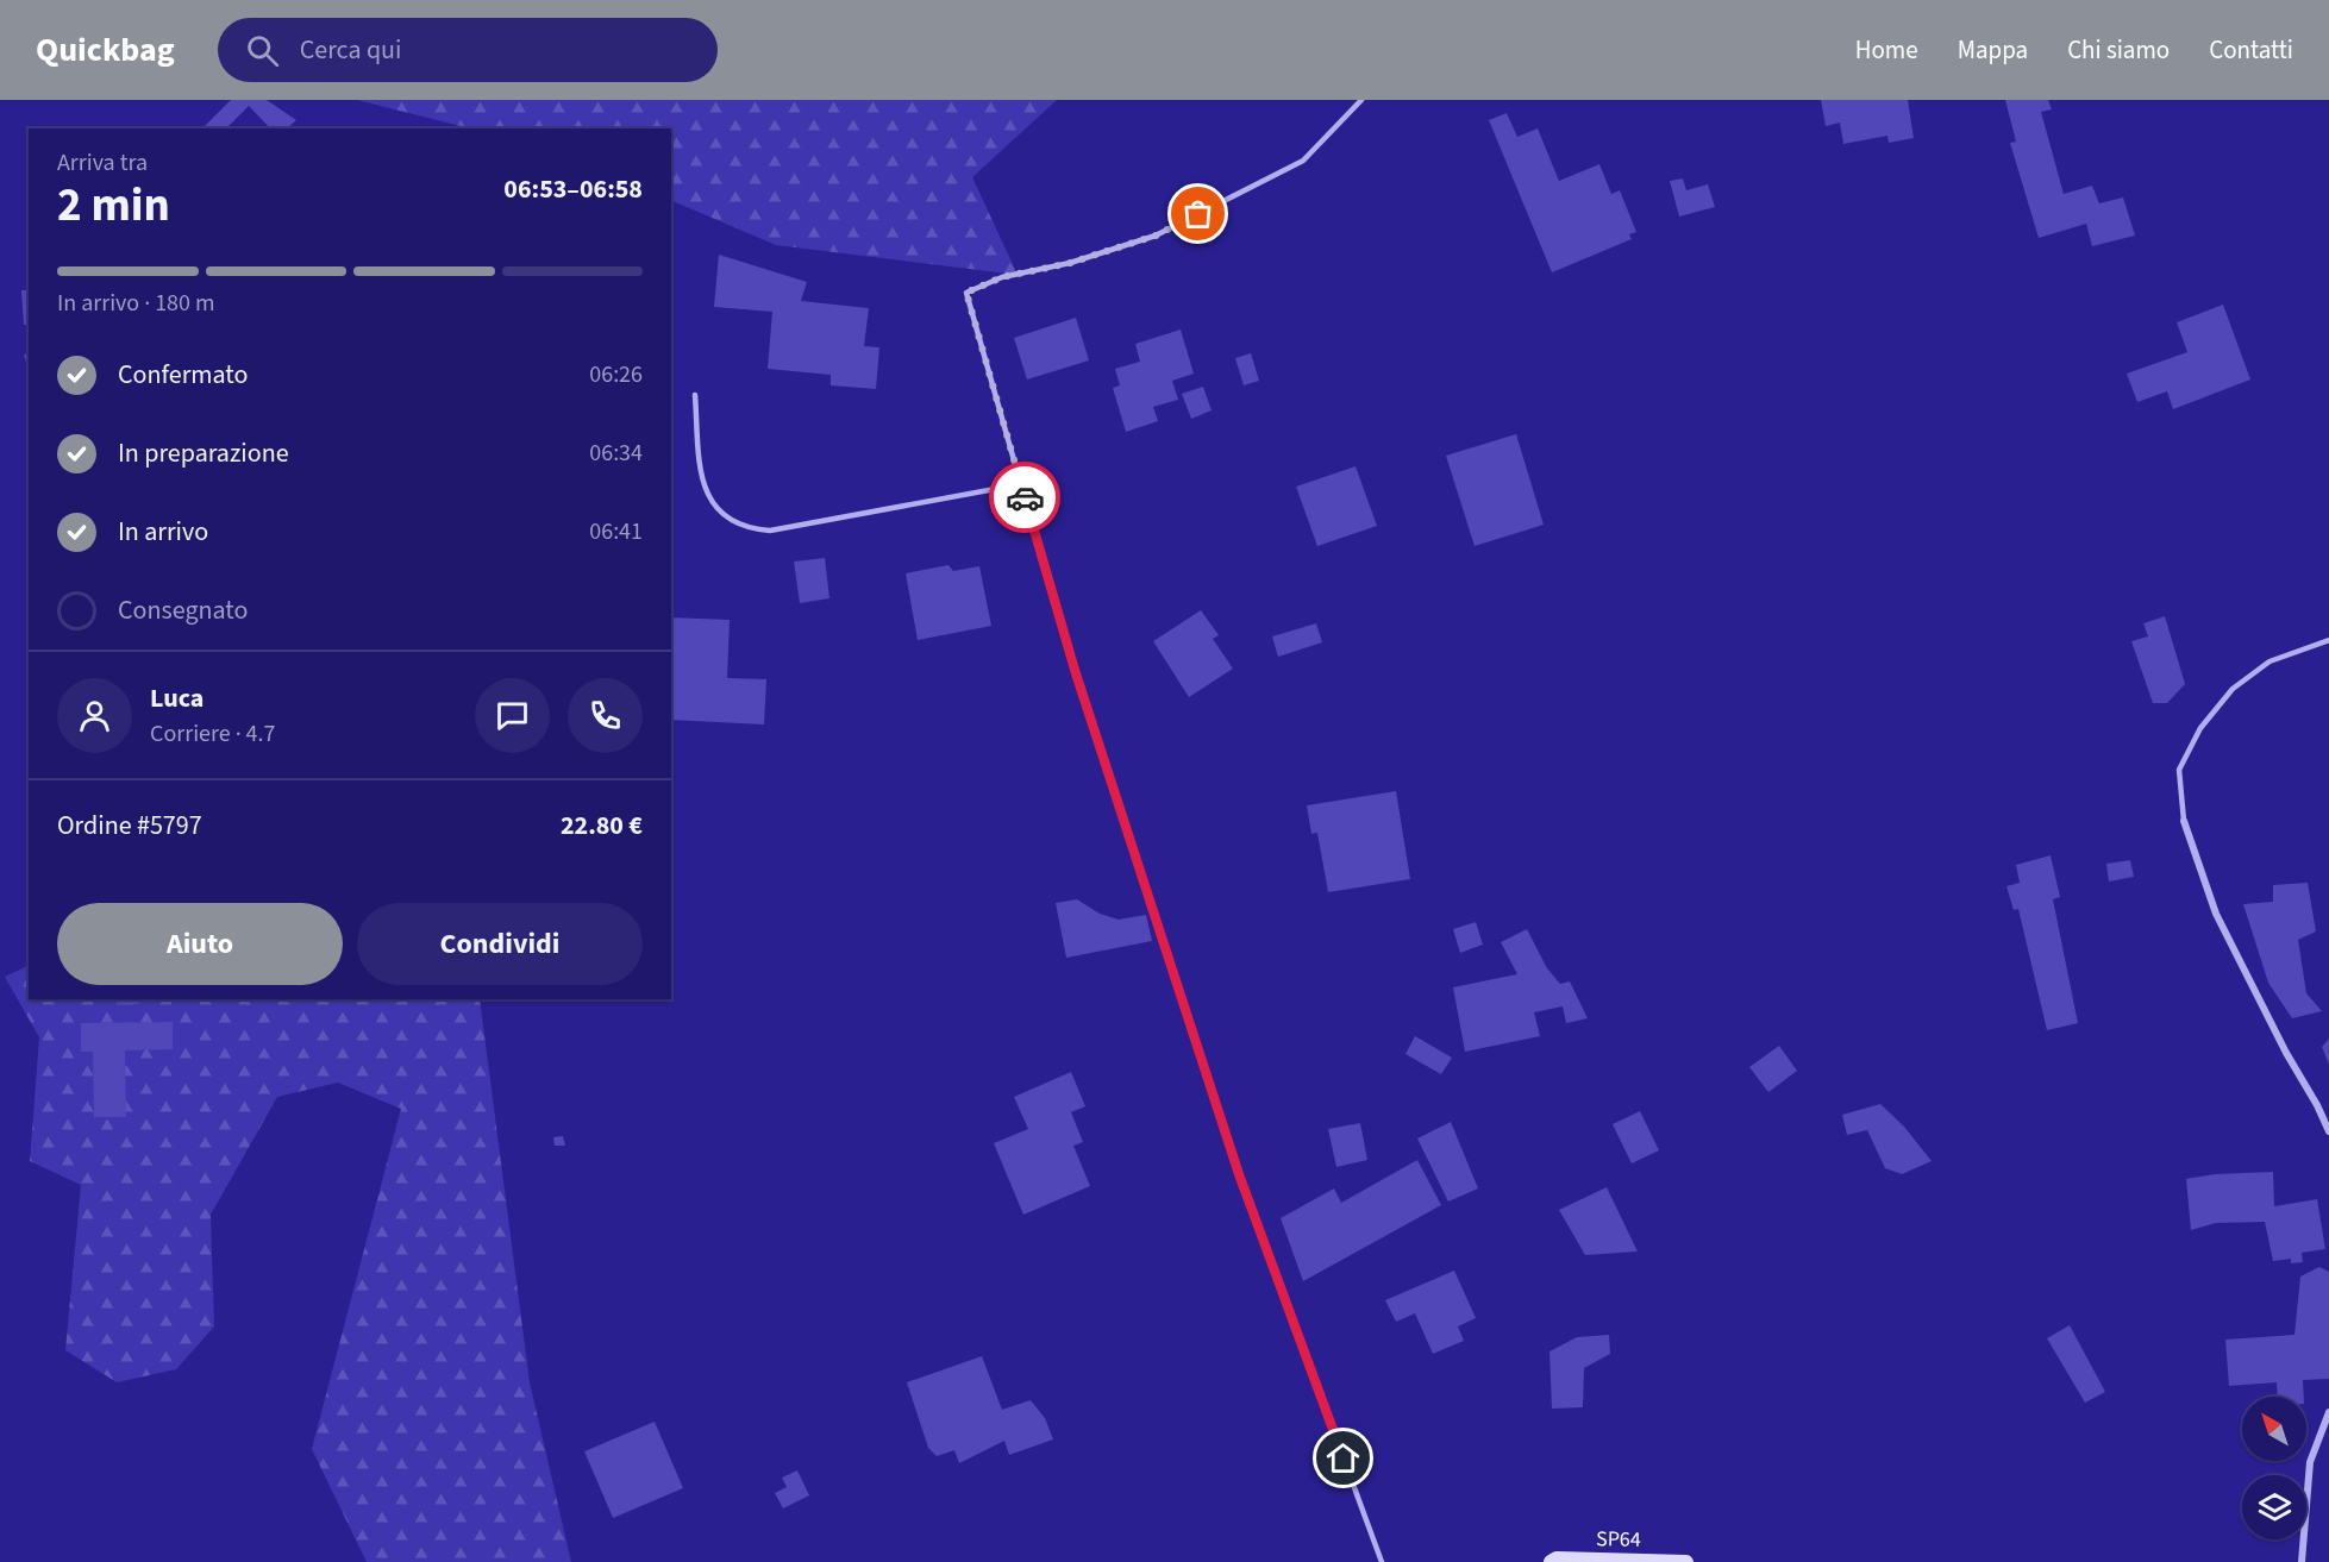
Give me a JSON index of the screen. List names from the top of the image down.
{
  "streets": {
    "street": ["SP64"]
  },
  "north": "top left",
  "page": {
    "header": "Quickbag",
    "search": "Cerca qui",
    "nav": [
      "Home",
      "Mappa",
      "Chi siamo",
      "Contatti"
    ],
    "heading": ["2 min", "Arriva tra", "06:53–06:58"],
    "panel": [
      "Luca",
      "Corriere · 4.7",
      "Ordine #5797",
      "22.80 €"
    ],
    "bar": "In arrivo · 180 m",
    "list": [
      ["Confermato", "06:26"],
      ["In preparazione", "06:34"],
      ["In arrivo", "06:41"],
      "Consegnato"
    ],
    "buttons": ["Aiuto", "Condividi"]
  }
}
